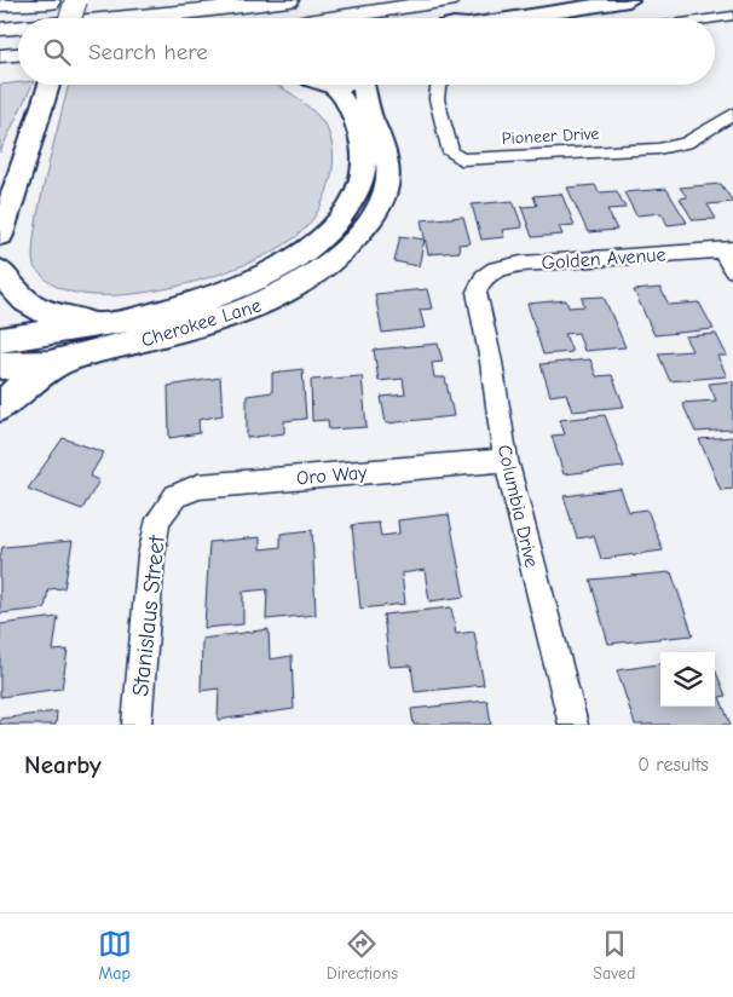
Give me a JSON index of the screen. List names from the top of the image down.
{
  "streets": {
    "main road": ["Cherokee Lane"],
    "street": [
      "Pioneer Drive",
      "Golden Avenue",
      "Oro Way",
      "Columbia Drive",
      "Stanislaus Street"
    ]
  },
  "crossings": [
    ["Golden Avenue", "Columbia Drive"],
    ["Oro Way", "Columbia Drive"],
    ["Oro Way", "Stanislaus Street"]
  ],
  "page": {
    "search": "Search here",
    "heading": ["Nearby", "0 results"],
    "nav": ["Map", "Directions", "Saved"]
  }
}
